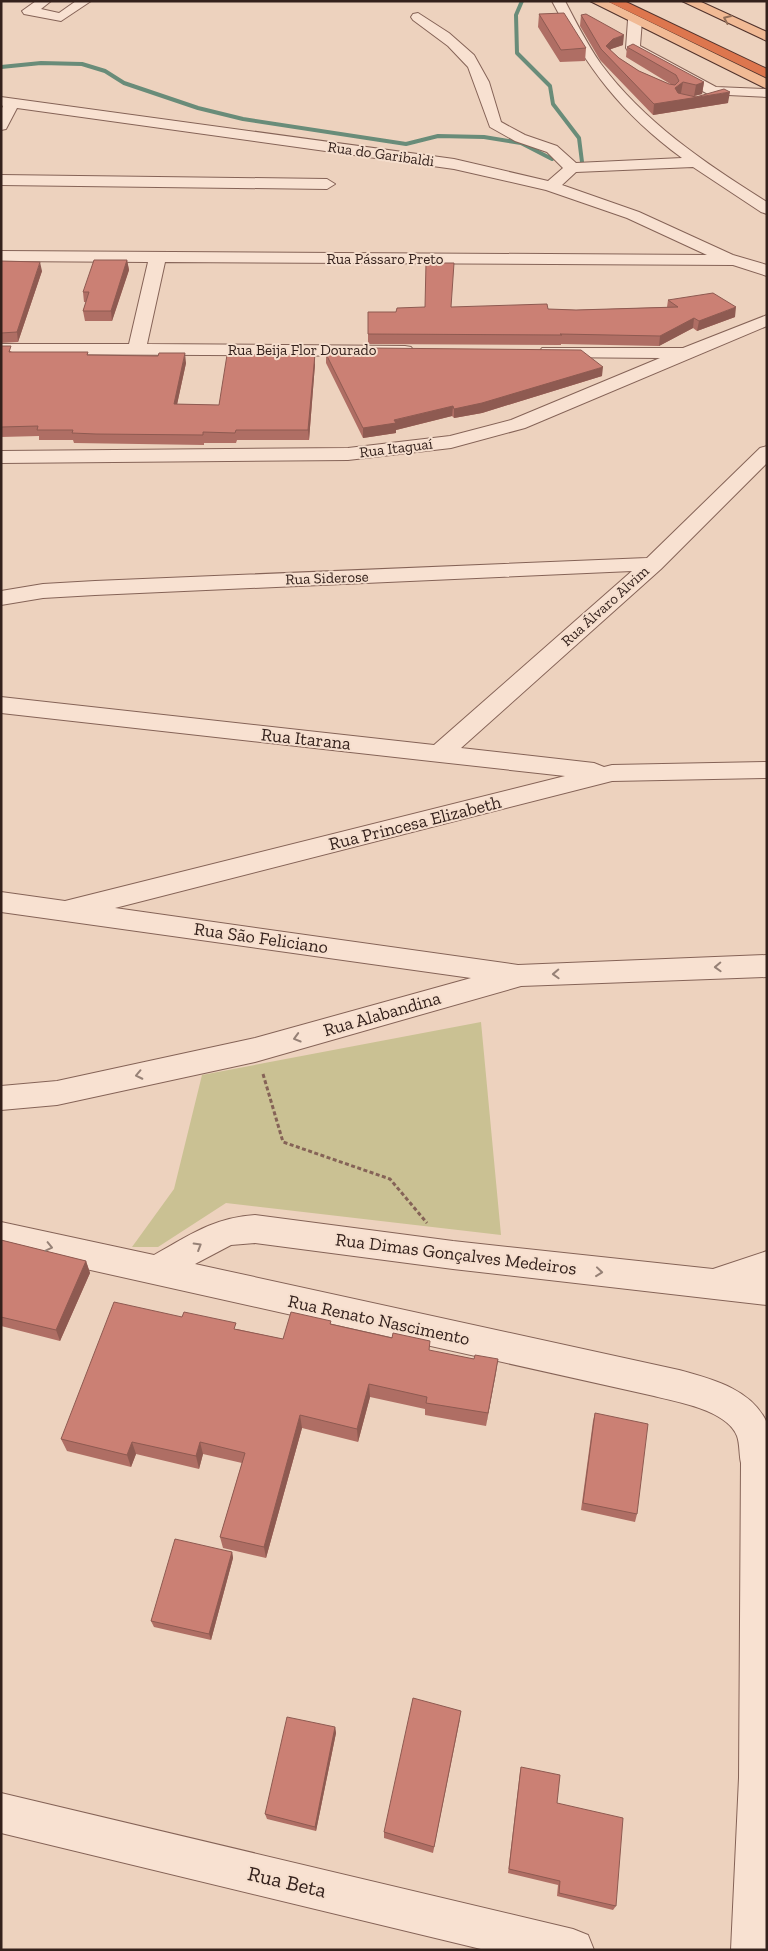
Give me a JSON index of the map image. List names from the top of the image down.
{
  "streets": {
    "street": [
      "Rua do Garibaldi",
      "Rua Pássaro Preto",
      "Rua Beija Flor Dourado",
      "Rua Itaguaí",
      "Rua Siderose",
      "Rua Álvaro Alvim",
      "Rua Itarana",
      "Rua Princesa Elizabeth",
      "Rua São Feliciano",
      "Rua Alabandina",
      "Rua Dimas Gonçalves Medeiros",
      "Rua Renato Nascimento",
      "Rua Beta"
    ]
  },
  "crossings": [
    ["Rua do Garibaldi", "Rua Pássaro Preto"],
    ["Rua Siderose", "Rua Álvaro Alvim"],
    ["Rua Álvaro Alvim", "Rua Itarana"],
    ["Rua Itarana", "Rua Princesa Elizabeth"],
    ["Rua Princesa Elizabeth", "Rua São Feliciano"],
    ["Rua São Feliciano", "Rua Alabandina"],
    ["Rua Dimas Gonçalves Medeiros", "Rua Renato Nascimento"]
  ],
  "one_way": ["Rua Alabandina", "Rua Dimas Gonçalves Medeiros"]
}
